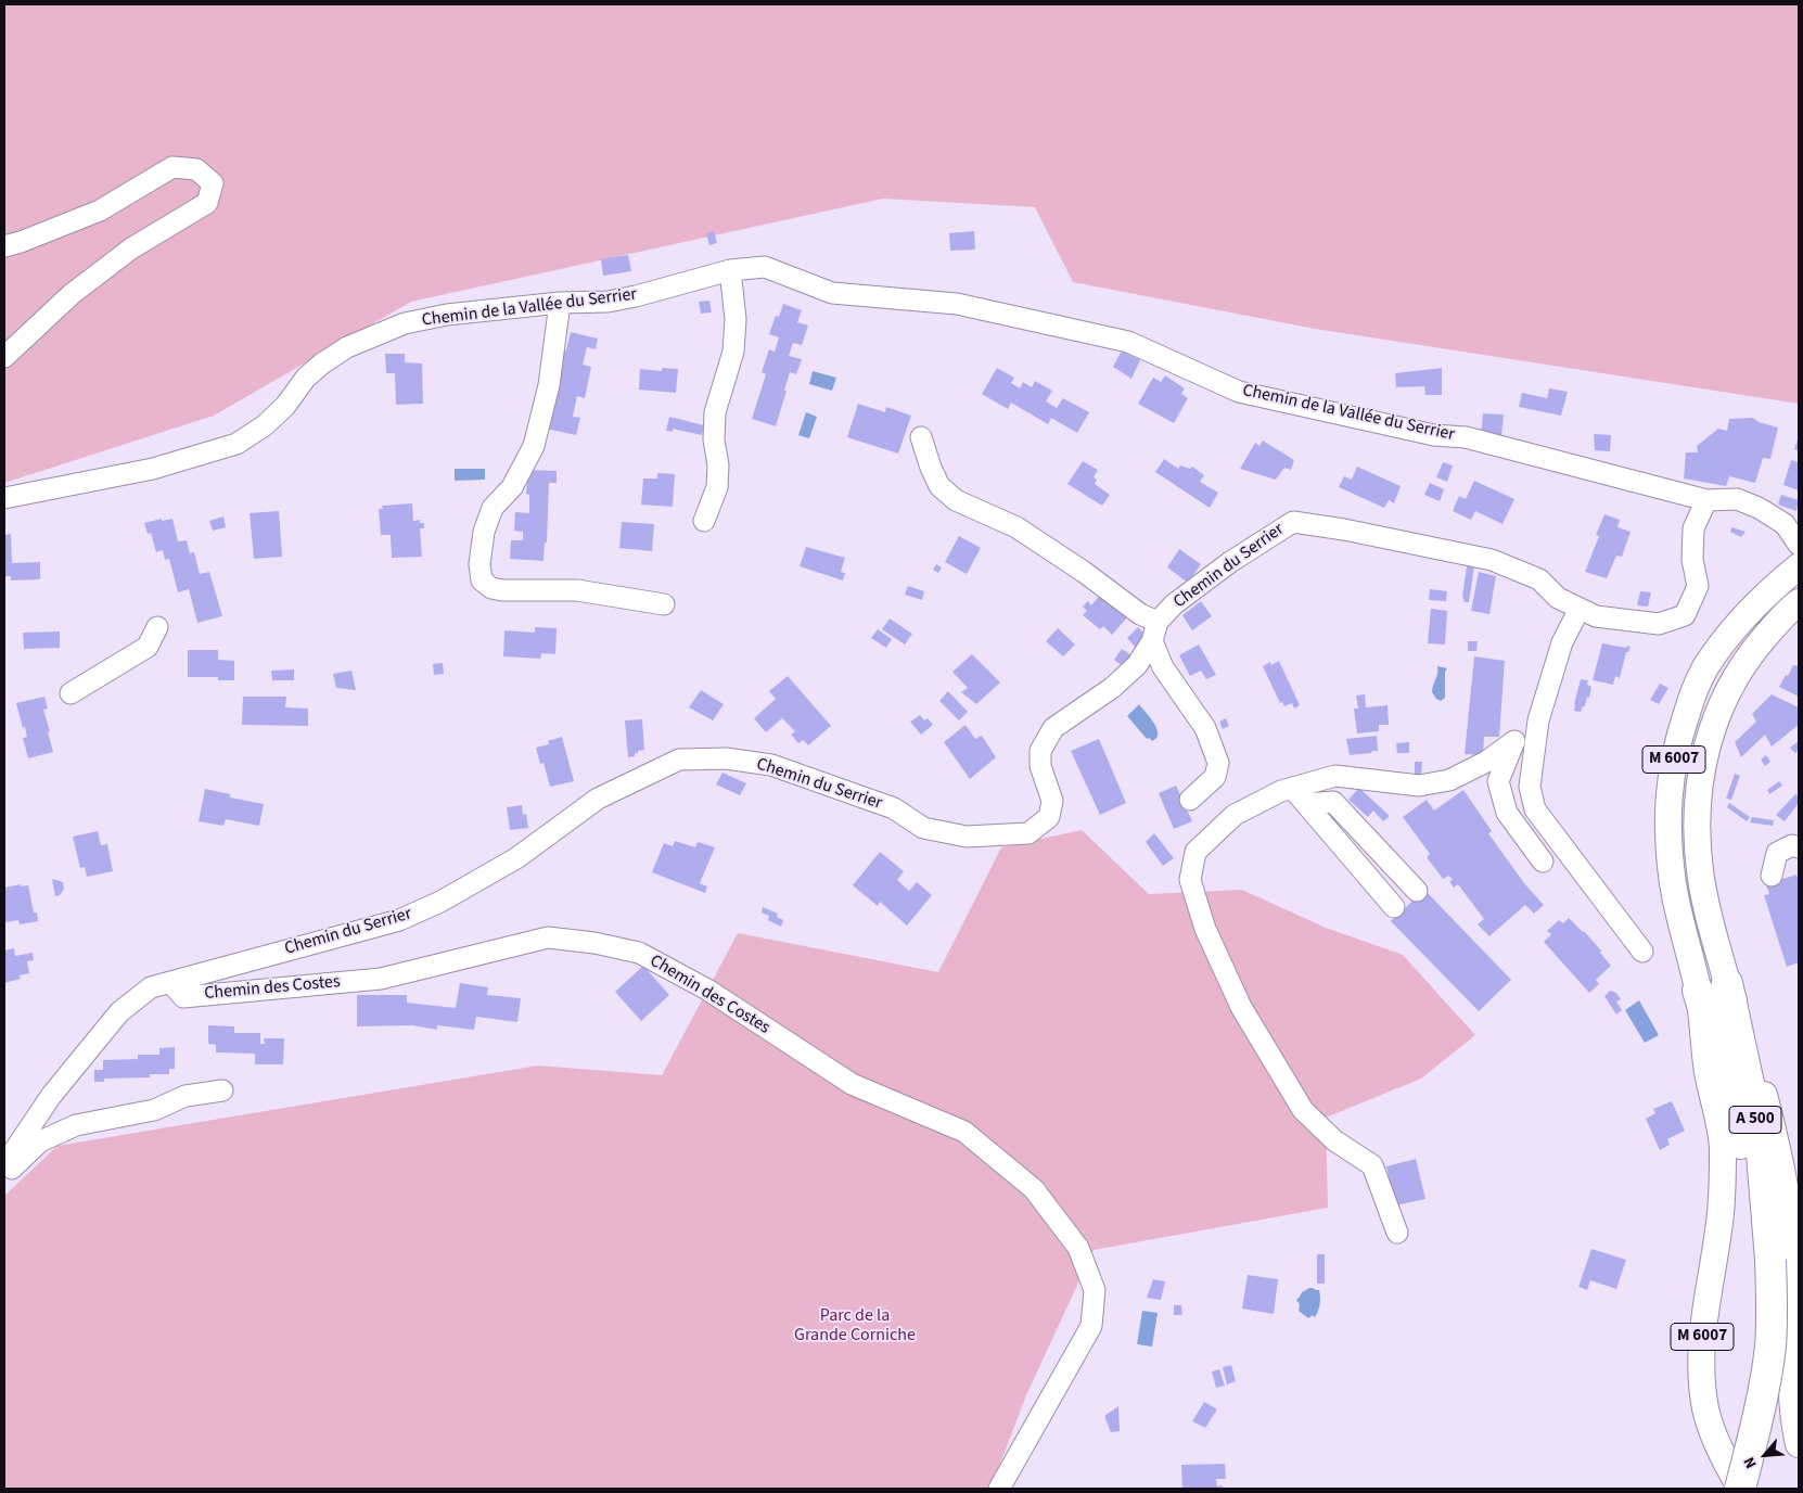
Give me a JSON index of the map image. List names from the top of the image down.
{
  "streets": {
    "highway": ["A 500"],
    "main road": ["M 6007"],
    "street": ["Chemin de la Vallée du Serrier", "Chemin du Serrier", "Chemin des Costes"]
  },
  "crossings": [
    ["Chemin du Serrier", "Chemin des Costes"],
    ["M 6007", "A 500"]
  ],
  "parks": ["Parc de la Grande Corniche"],
  "north": "bottom left"
}
